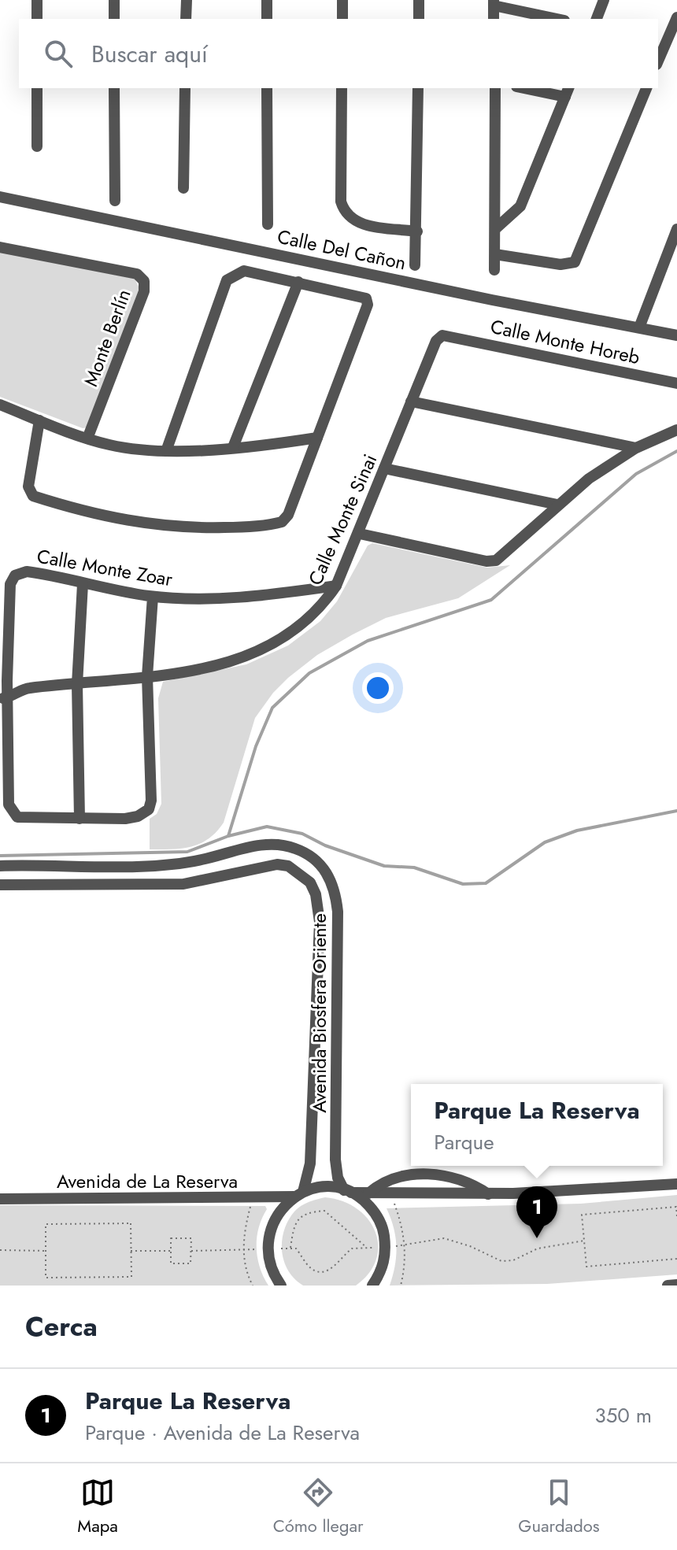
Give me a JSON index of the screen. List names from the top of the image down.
{
  "streets": {
    "street": [
      "Calle Del Cañon",
      "Monte Berlín",
      "Calle Monte Horeb",
      "Calle Monte Sinai",
      "Calle Monte Zoar",
      "Avenida Biosfera Oriente",
      "Avenida de La Reserva"
    ]
  },
  "crossings": [
    ["Calle Monte Horeb", "Calle Monte Sinai"],
    ["Calle Monte Sinai", "Calle Monte Zoar"],
    ["Avenida Biosfera Oriente", "Avenida de La Reserva"]
  ],
  "page": {
    "search": "Buscar aquí",
    "popup": ["Parque La Reserva", "Parque"],
    "pins": "1",
    "heading": "Cerca",
    "list": [
      {
        "mark": "1",
        "name": "Parque La Reserva",
        "note": "Parque · Avenida de La Reserva",
        "value": "350 m"
      }
    ],
    "nav": ["Mapa", "Cómo llegar", "Guardados"]
  }
}
